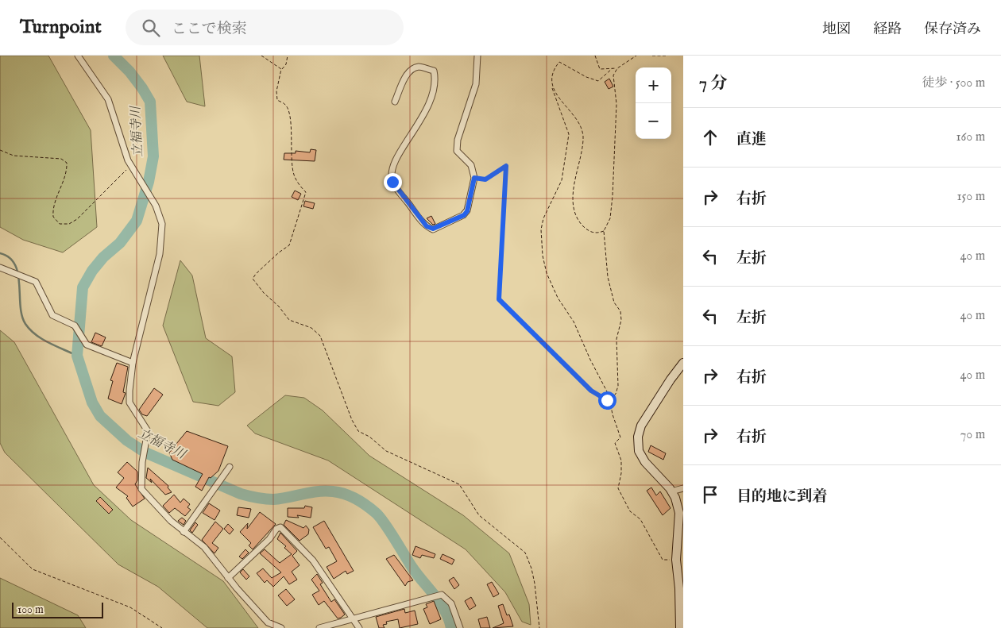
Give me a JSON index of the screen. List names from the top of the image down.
{
  "water": ["立福寺川"],
  "scale_bar": "100 m",
  "page": {
    "header": "Turnpoint",
    "search": "ここで検索",
    "nav": ["地図", "経路", "保存済み"],
    "heading": ["7 分", "徒歩 · 500 m"],
    "map_buttons": ["+", "−"],
    "list": [
      ["直進", "160 m"],
      ["右折", "150 m"],
      ["左折", "40 m"],
      ["左折", "40 m"],
      ["右折", "40 m"],
      ["右折", "70 m"],
      "目的地に到着"
    ],
    "scale": "100 m"
  }
}
